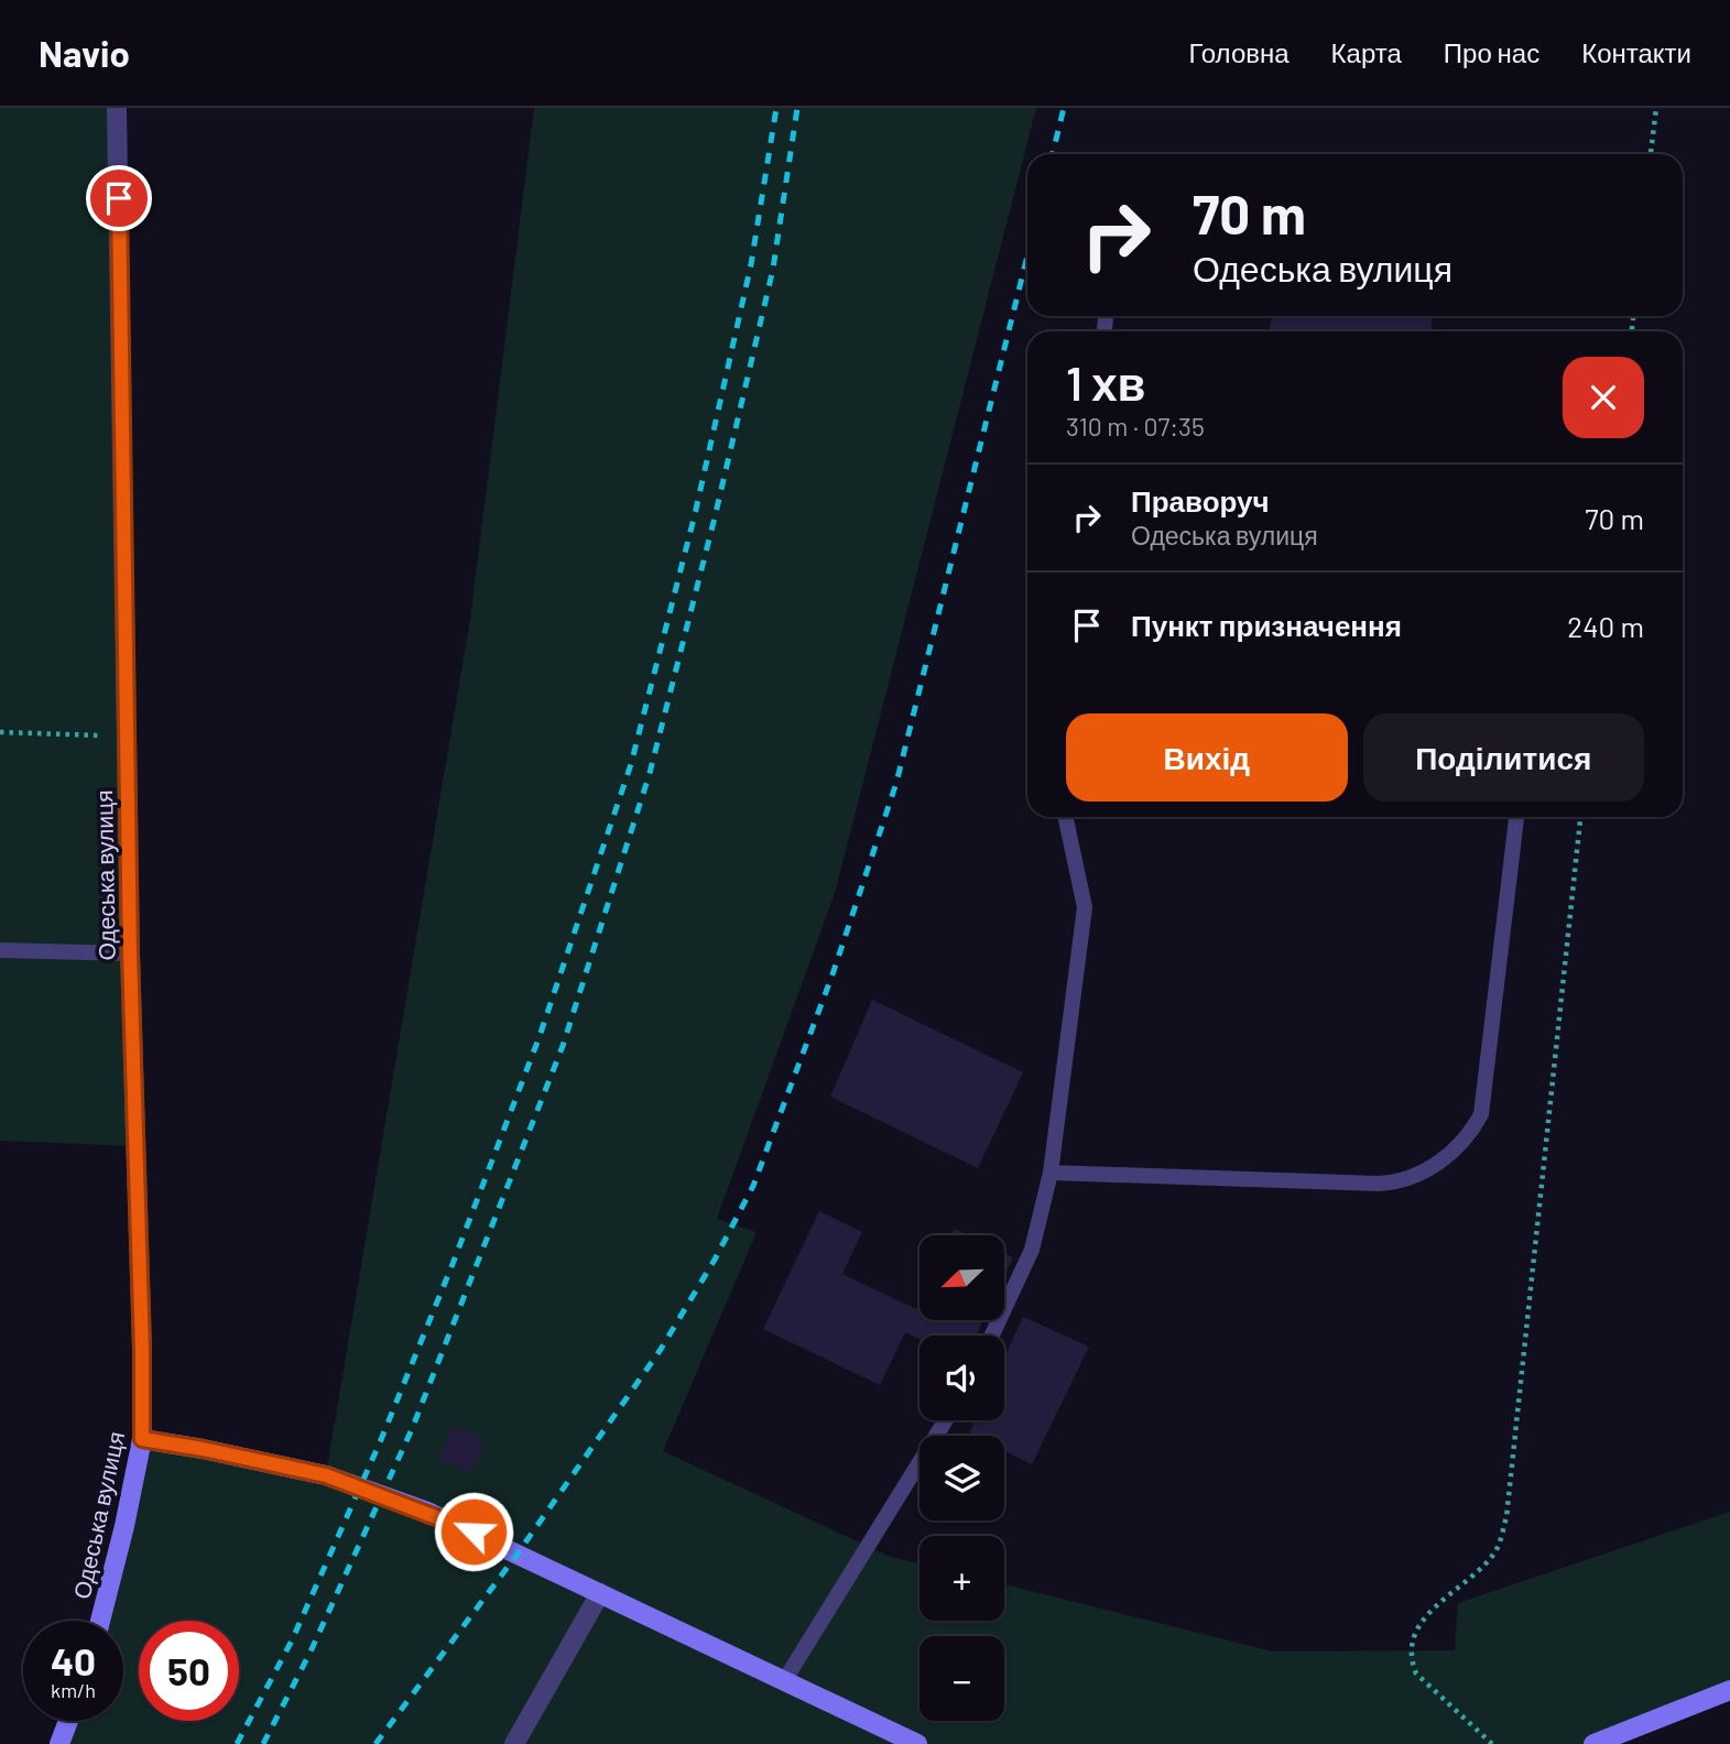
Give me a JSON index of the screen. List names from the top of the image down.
{
  "streets": {
    "main road": ["Одеська вулиця"]
  },
  "north": "bottom left",
  "page": {
    "header": "Navio",
    "nav": [
      "Головна",
      "Карта",
      "Про нас",
      "Контакти"
    ],
    "turn": ["70 m", "Одеська вулиця"],
    "heading": ["1 хв", "310 m · 07:35"],
    "list": [
      {
        "name": "Праворуч",
        "note": "Одеська вулиця",
        "value": "70 m"
      },
      {
        "name": "Пункт призначення",
        "value": "240 m"
      }
    ],
    "buttons": ["Вихід", "Поділитися"],
    "map_buttons": ["+", "−"],
    "speed": "40 km/h",
    "limit": "50"
  }
}
